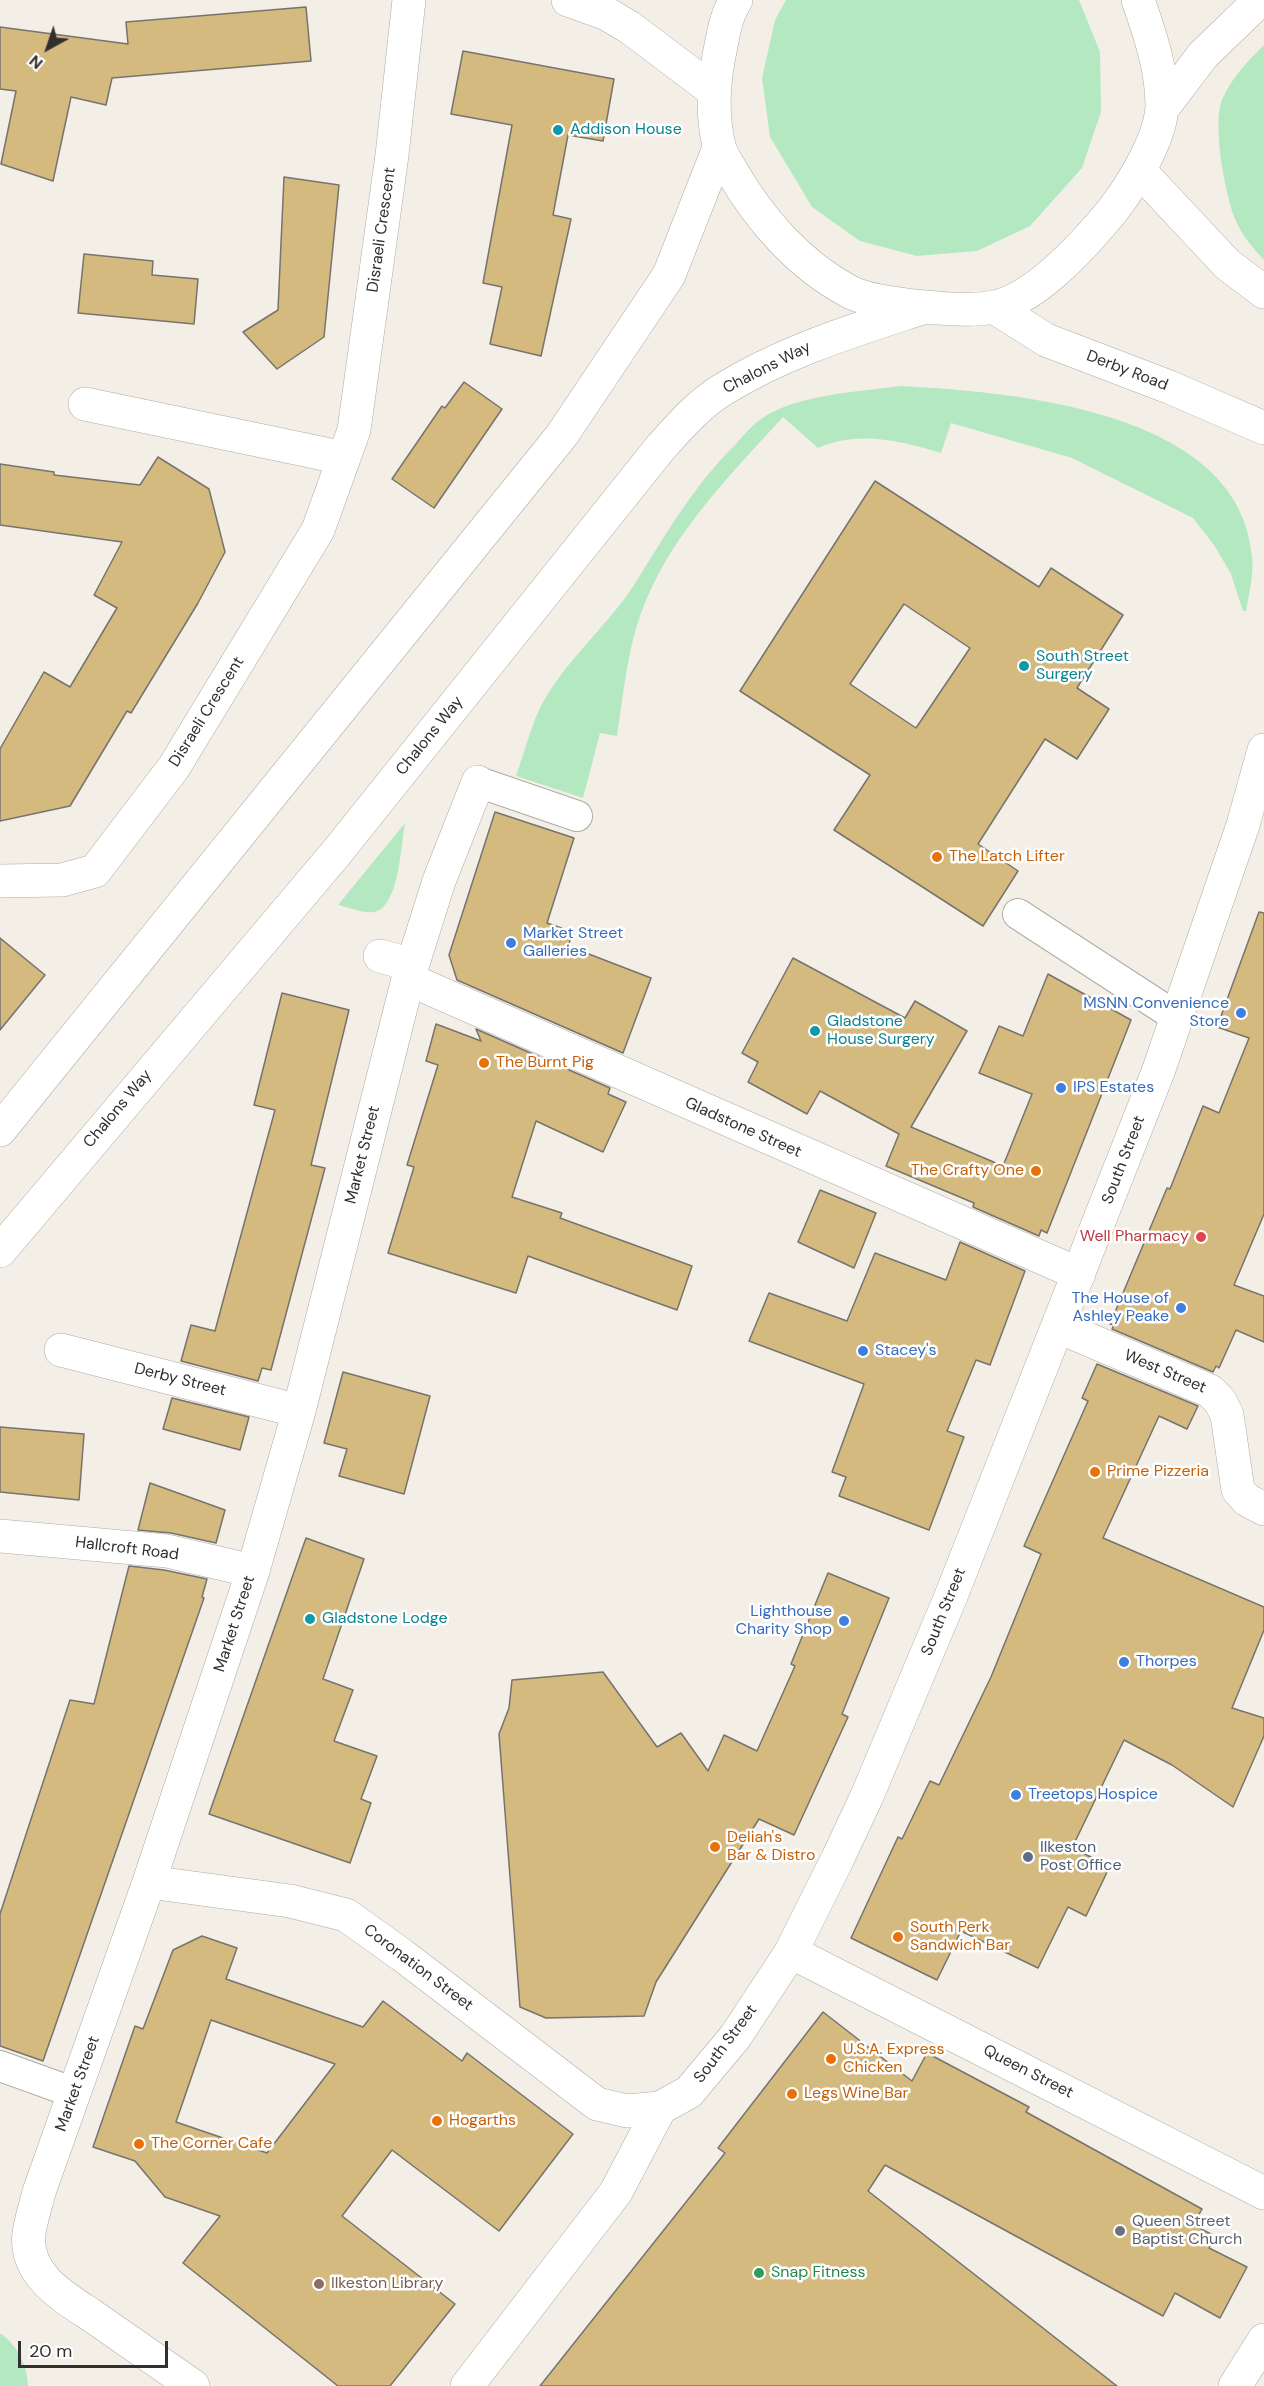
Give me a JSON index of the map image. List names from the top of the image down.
{
  "streets": {
    "street": [
      "Disraeli Crescent",
      "Chalons Way",
      "Derby Road",
      "Gladstone Street",
      "Market Street",
      "South Street",
      "West Street",
      "Derby Street",
      "Hallcroft Road",
      "Coronation Street",
      "Queen Street"
    ]
  },
  "crossings": [
    ["Gladstone Street", "Market Street"],
    ["Gladstone Street", "South Street"],
    ["Market Street", "Derby Street"],
    ["Market Street", "Hallcroft Road"],
    ["Market Street", "Coronation Street"],
    ["South Street", "West Street"],
    ["South Street", "Coronation Street"],
    ["South Street", "Queen Street"]
  ],
  "places": [
    "Addison House",
    "South Street Surgery",
    "The Latch Lifter",
    "Market Street Galleries",
    "MSNN Convenience Store",
    "Gladstone House Surgery",
    "The Burnt Pig",
    "IPS Estates",
    "The Crafty One",
    "Well Pharmacy",
    "The House of Ashley Peake",
    "Stacey's",
    "Prime Pizzeria",
    "Gladstone Lodge",
    "Lighthouse Charity Shop",
    "Thorpes",
    "Treetops Hospice",
    "Deliah's Bar & Distro",
    "Ilkeston Post Office",
    "South Perk Sandwich Bar",
    "U.S.A. Express Chicken",
    "Legs Wine Bar",
    "Hogarths",
    "The Corner Cafe",
    "Queen Street Baptist Church",
    "Snap Fitness",
    "Ilkeston Library"
  ],
  "scale_bar": "20 m",
  "north": "bottom left"
}
